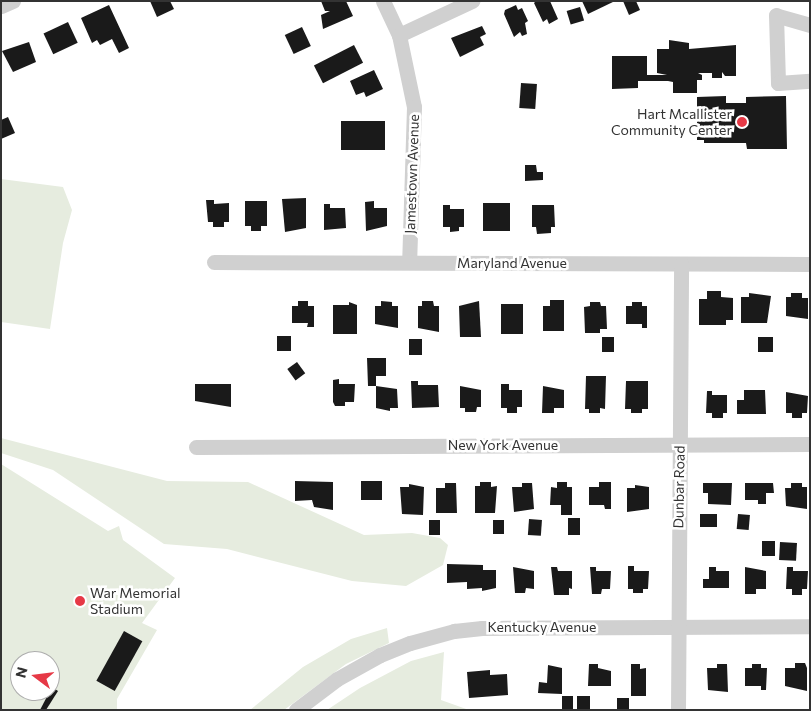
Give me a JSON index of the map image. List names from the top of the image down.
{
  "streets": {
    "street": [
      "Jamestown Avenue",
      "Maryland Avenue",
      "New York Avenue",
      "Dunbar Road",
      "Kentucky Avenue"
    ]
  },
  "crossings": [
    ["Jamestown Avenue", "Maryland Avenue"],
    ["Maryland Avenue", "Dunbar Road"],
    ["New York Avenue", "Dunbar Road"],
    ["Dunbar Road", "Kentucky Avenue"]
  ],
  "places": ["Hart Mcallister Community Center", "War Memorial Stadium"],
  "north": "left"
}
